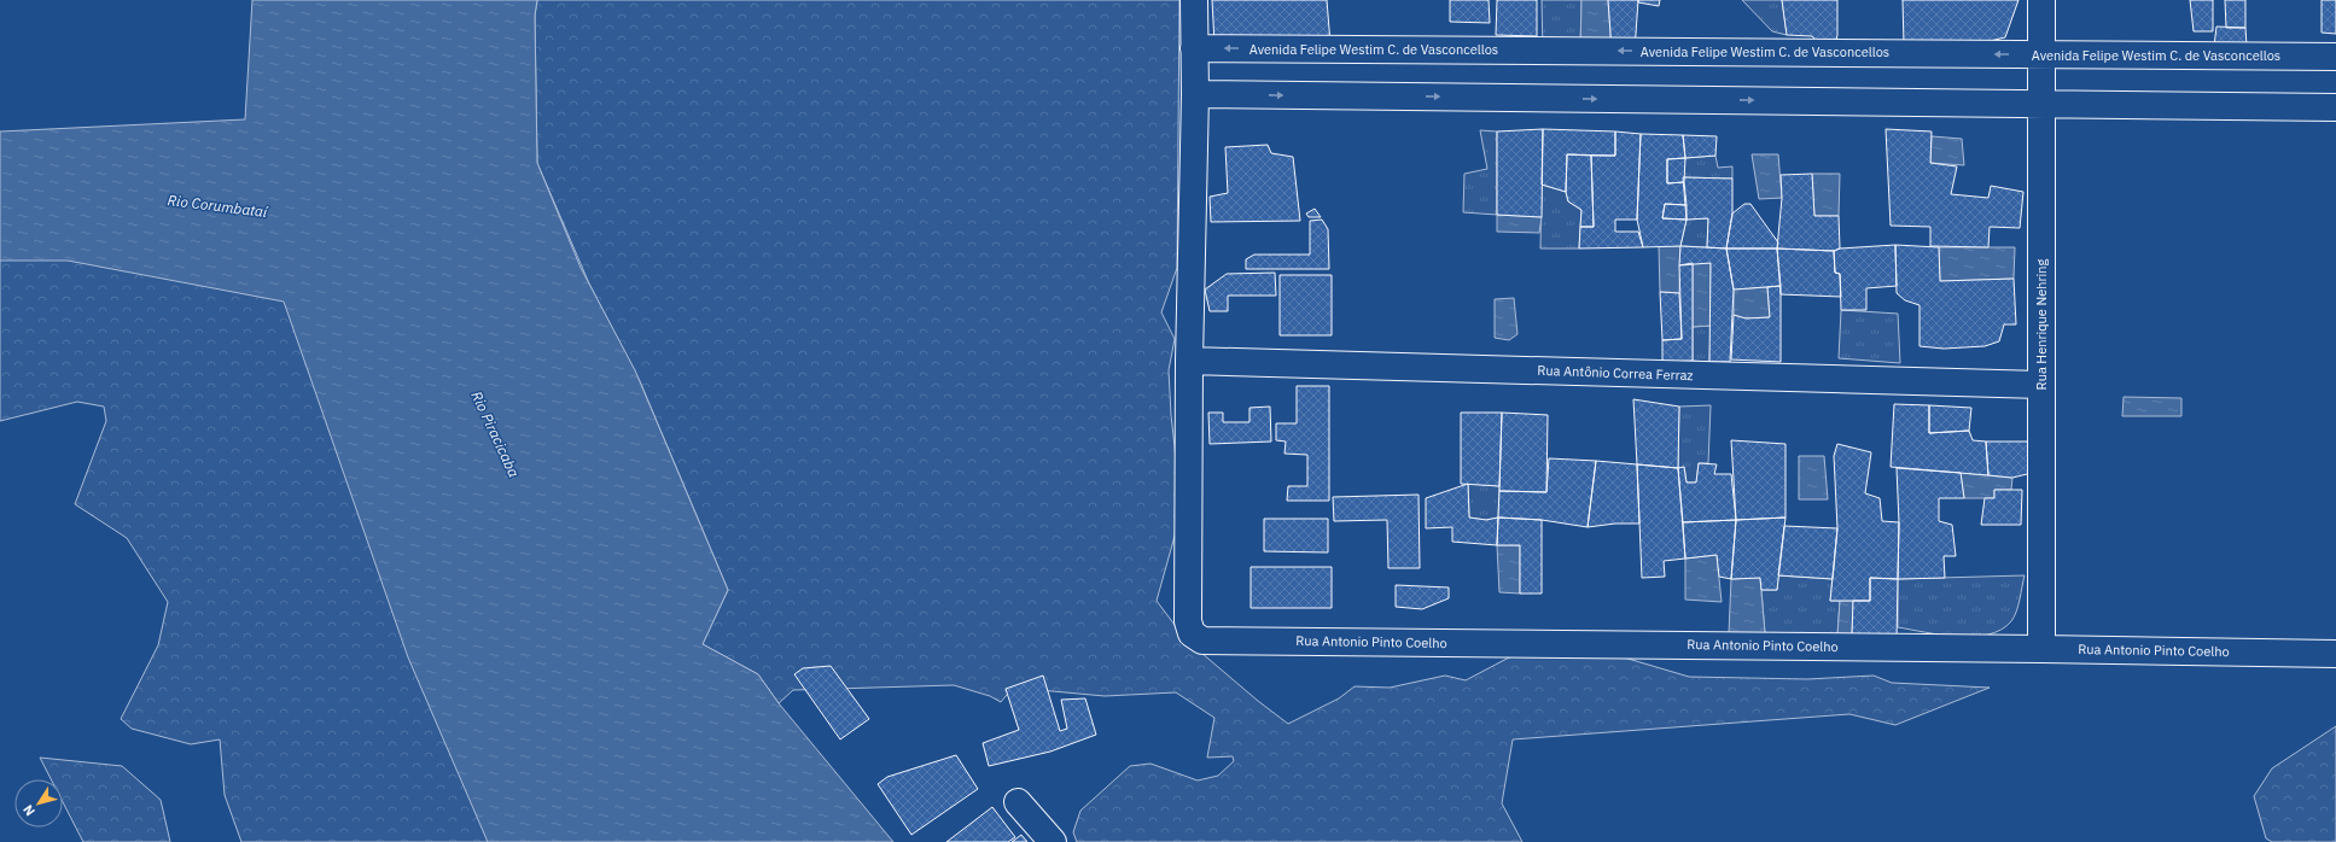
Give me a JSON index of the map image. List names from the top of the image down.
{
  "streets": {
    "street": [
      "Avenida Felipe Westim C. de Vasconcellos",
      "Rua Henrique Nehring",
      "Rua Antônio Correa Ferraz",
      "Rua Antonio Pinto Coelho"
    ]
  },
  "crossings": [
    ["Avenida Felipe Westim C. de Vasconcellos", "Rua Henrique Nehring"],
    ["Rua Henrique Nehring", "Rua Antônio Correa Ferraz"],
    ["Rua Henrique Nehring", "Rua Antonio Pinto Coelho"],
    ["Rua Antônio Correa Ferraz", "Rua Antonio Pinto Coelho"]
  ],
  "water": ["Rio Corumbataí", "Rio Piracicaba"],
  "north": "bottom left"
}
